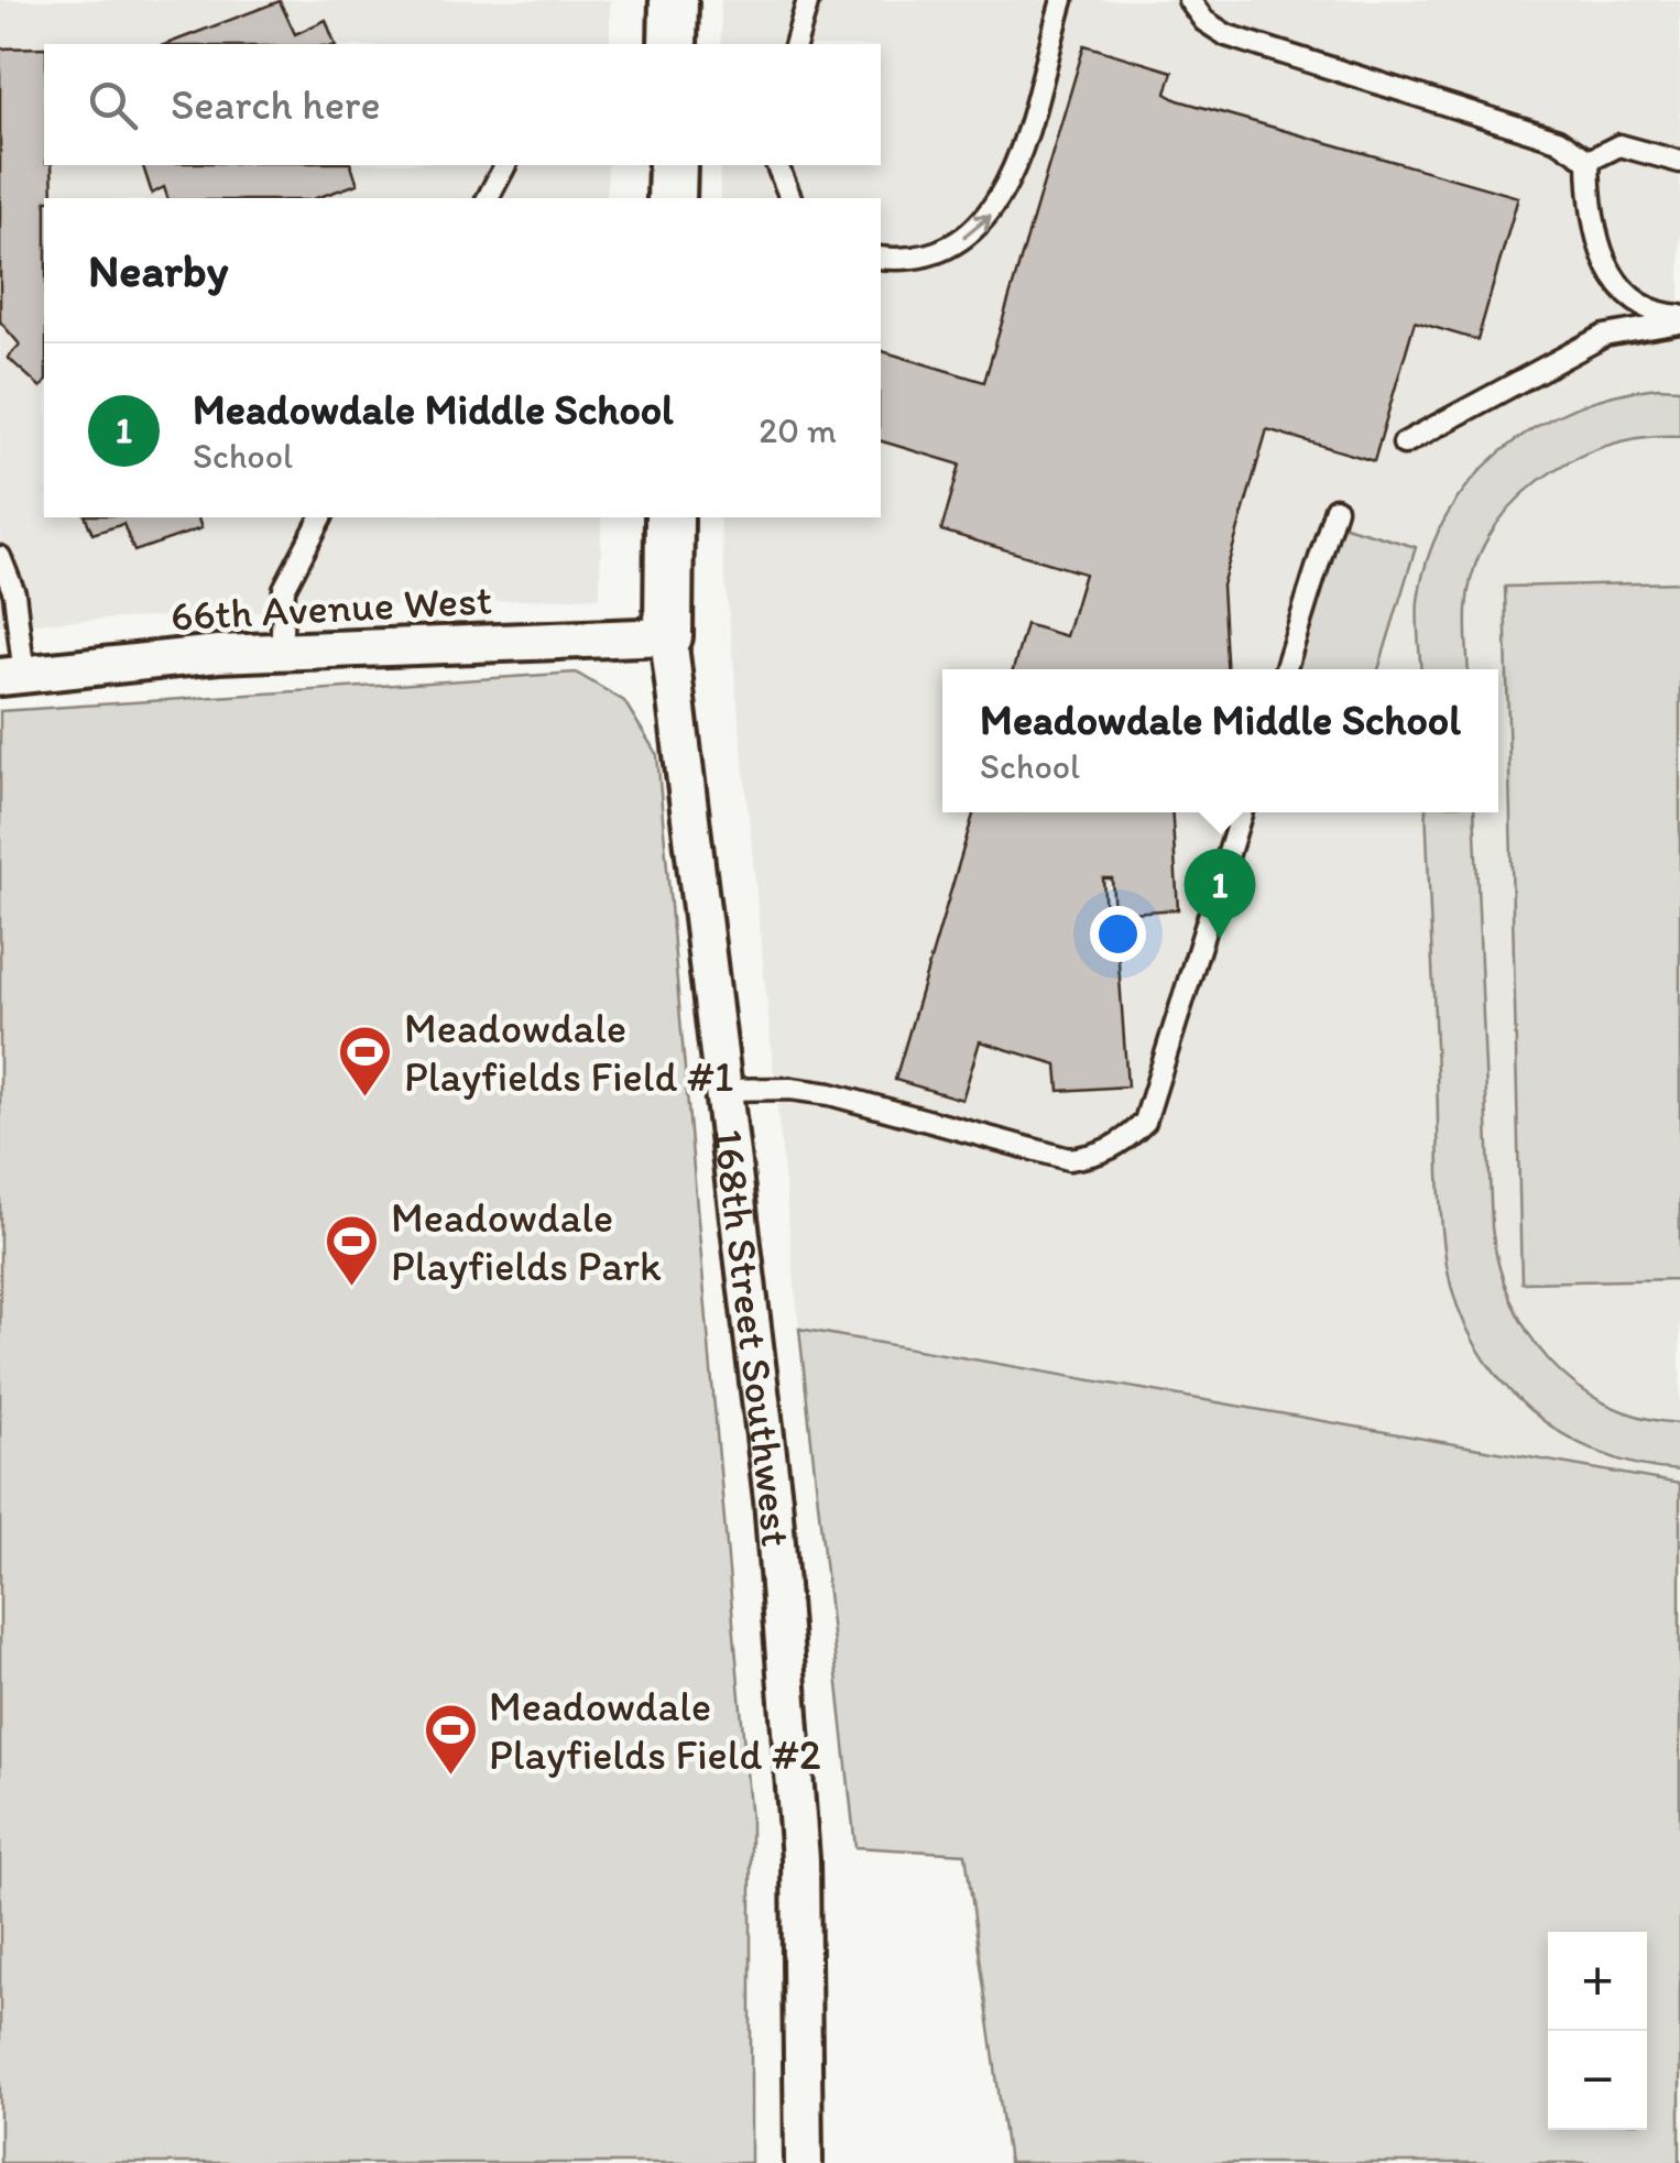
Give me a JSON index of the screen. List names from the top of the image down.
{
  "streets": {
    "street": ["66th Avenue West", "168th Street Southwest"]
  },
  "crossings": [
    ["66th Avenue West", "168th Street Southwest"]
  ],
  "places": {
    "sports": ["Meadowdale Playfields Field #1", "Meadowdale Playfields Park", "Meadowdale Playfields Field #2"]
  },
  "page": {
    "search": "Search here",
    "heading": "Nearby",
    "list": [
      {
        "mark": "1",
        "name": "Meadowdale Middle School",
        "note": "School",
        "value": "20 m"
      }
    ],
    "popup": ["Meadowdale Middle School", "School"],
    "pins": "1",
    "map_buttons": ["+", "−"]
  }
}
